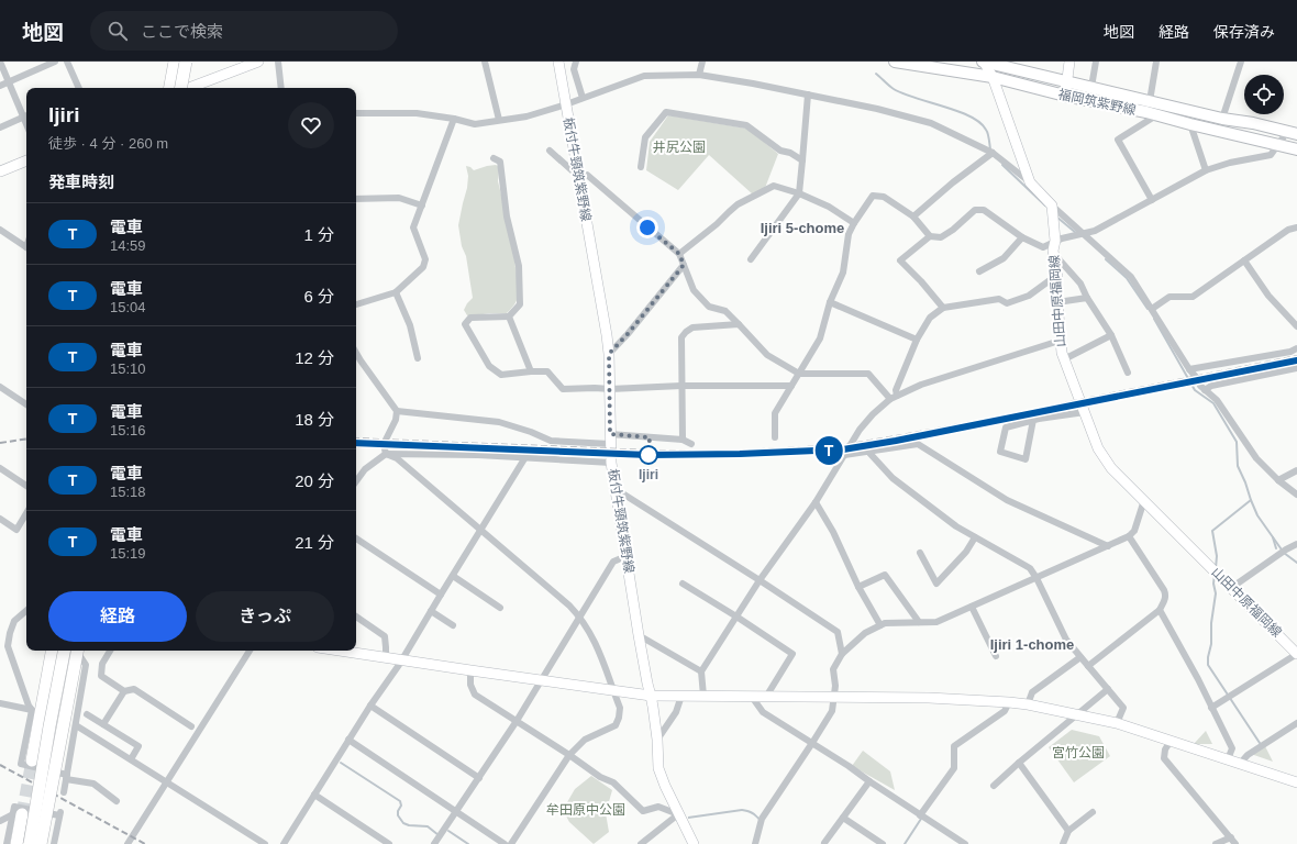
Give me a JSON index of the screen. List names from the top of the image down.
{
  "streets": {
    "main road": ["福岡筑紫野線", "板付牛頸筑紫野線", "山田中原福岡線"]
  },
  "districts": ["Ijiri 5-chome", "Ijiri 1-chome"],
  "parks": ["井尻公園", "宮竹公園", "牟田原中公園"],
  "places": ["Ijiri"],
  "page": {
    "header": "地図",
    "search": "ここで検索",
    "nav": ["地図", "経路", "保存済み"],
    "on_map": "T",
    "heading": [
      ["Ijiri", "徒歩 · 4 分 · 260 m"],
      "発車時刻"
    ],
    "list": [
      {
        "mark": "T",
        "name": "電車",
        "note": "14:59",
        "value": "1 分"
      },
      {
        "mark": "T",
        "name": "電車",
        "note": "15:04",
        "value": "6 分"
      },
      {
        "mark": "T",
        "name": "電車",
        "note": "15:10",
        "value": "12 分"
      },
      {
        "mark": "T",
        "name": "電車",
        "note": "15:16",
        "value": "18 分"
      },
      {
        "mark": "T",
        "name": "電車",
        "note": "15:18",
        "value": "20 分"
      },
      {
        "mark": "T",
        "name": "電車",
        "note": "15:19",
        "value": "21 分"
      }
    ],
    "buttons": ["経路", "きっぷ"]
  }
}
